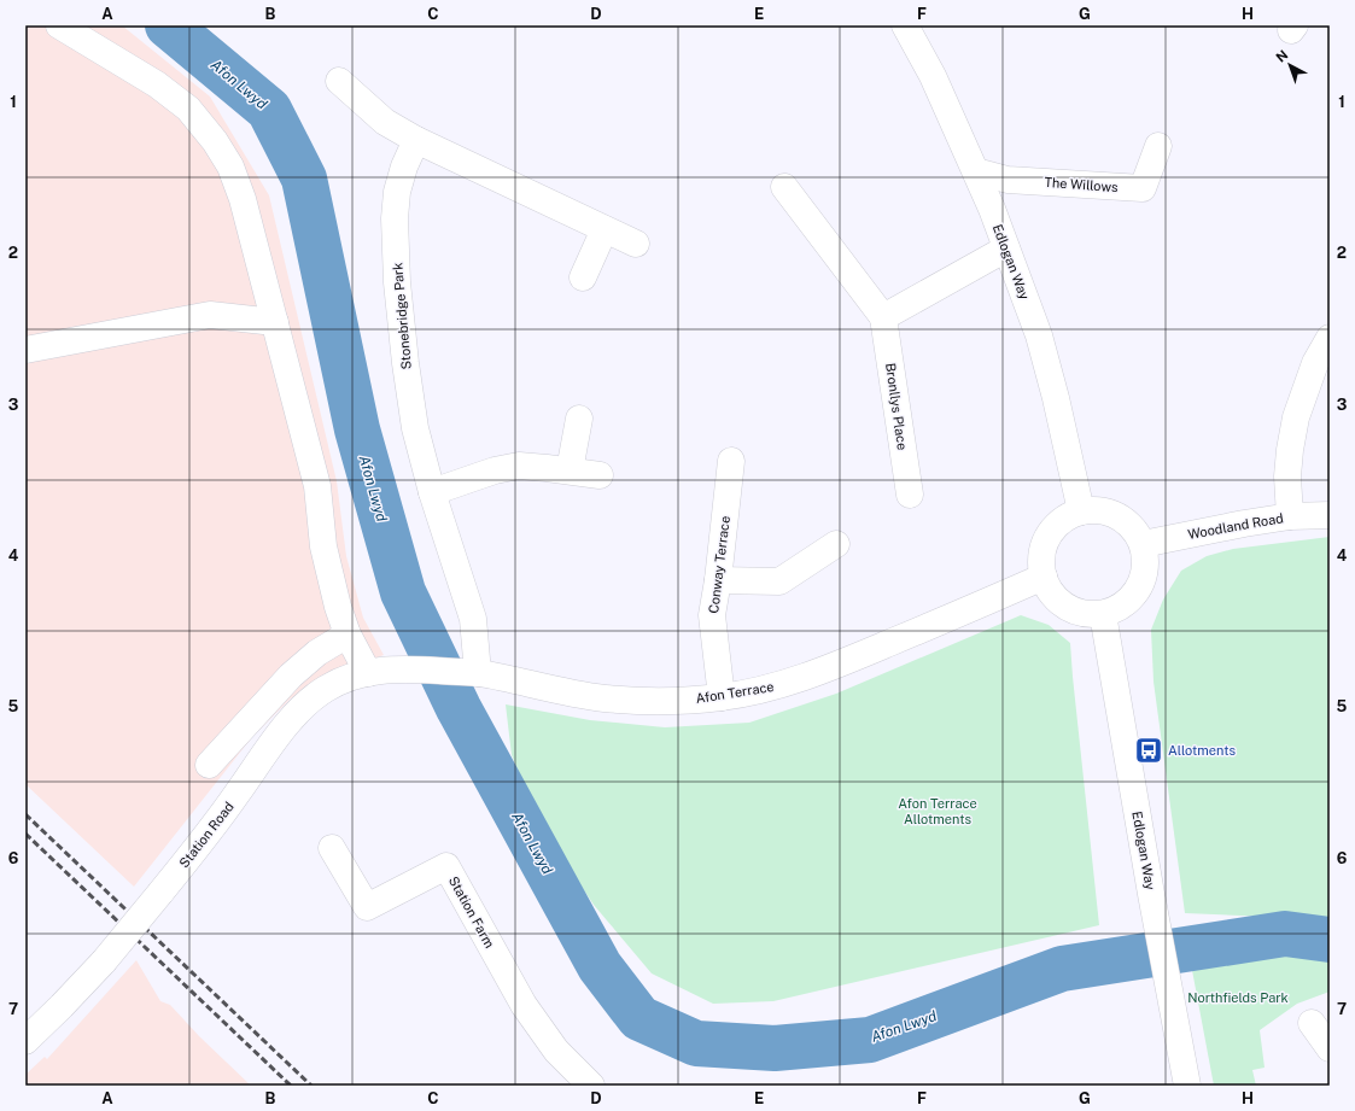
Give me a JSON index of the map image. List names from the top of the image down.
{
  "streets": {
    "street": [
      "The Willows",
      "Edlogan Way",
      "Stonebridge Park",
      "Bronllys Place",
      "Woodland Road",
      "Conway Terrace",
      "Afon Terrace",
      "Station Road",
      "Station Farm"
    ]
  },
  "crossings": [
    ["The Willows", "Edlogan Way"],
    ["Edlogan Way", "Woodland Road"],
    ["Edlogan Way", "Afon Terrace"],
    ["Stonebridge Park", "Afon Terrace"],
    ["Woodland Road", "Afon Terrace"],
    ["Conway Terrace", "Afon Terrace"],
    ["Afon Terrace", "Station Road"]
  ],
  "water": ["Afon Lwyd"],
  "parks": ["Afon Terrace Allotments", "Northfields Park"],
  "places": {
    "bus stop": ["Allotments"]
  },
  "north": "top left",
  "grid": {
    "columns": [
      "A",
      "B",
      "C",
      "D",
      "E",
      "F",
      "G",
      "H"
    ],
    "rows": [
      "1",
      "2",
      "3",
      "4",
      "5",
      "6",
      "7"
    ]
  }
}
